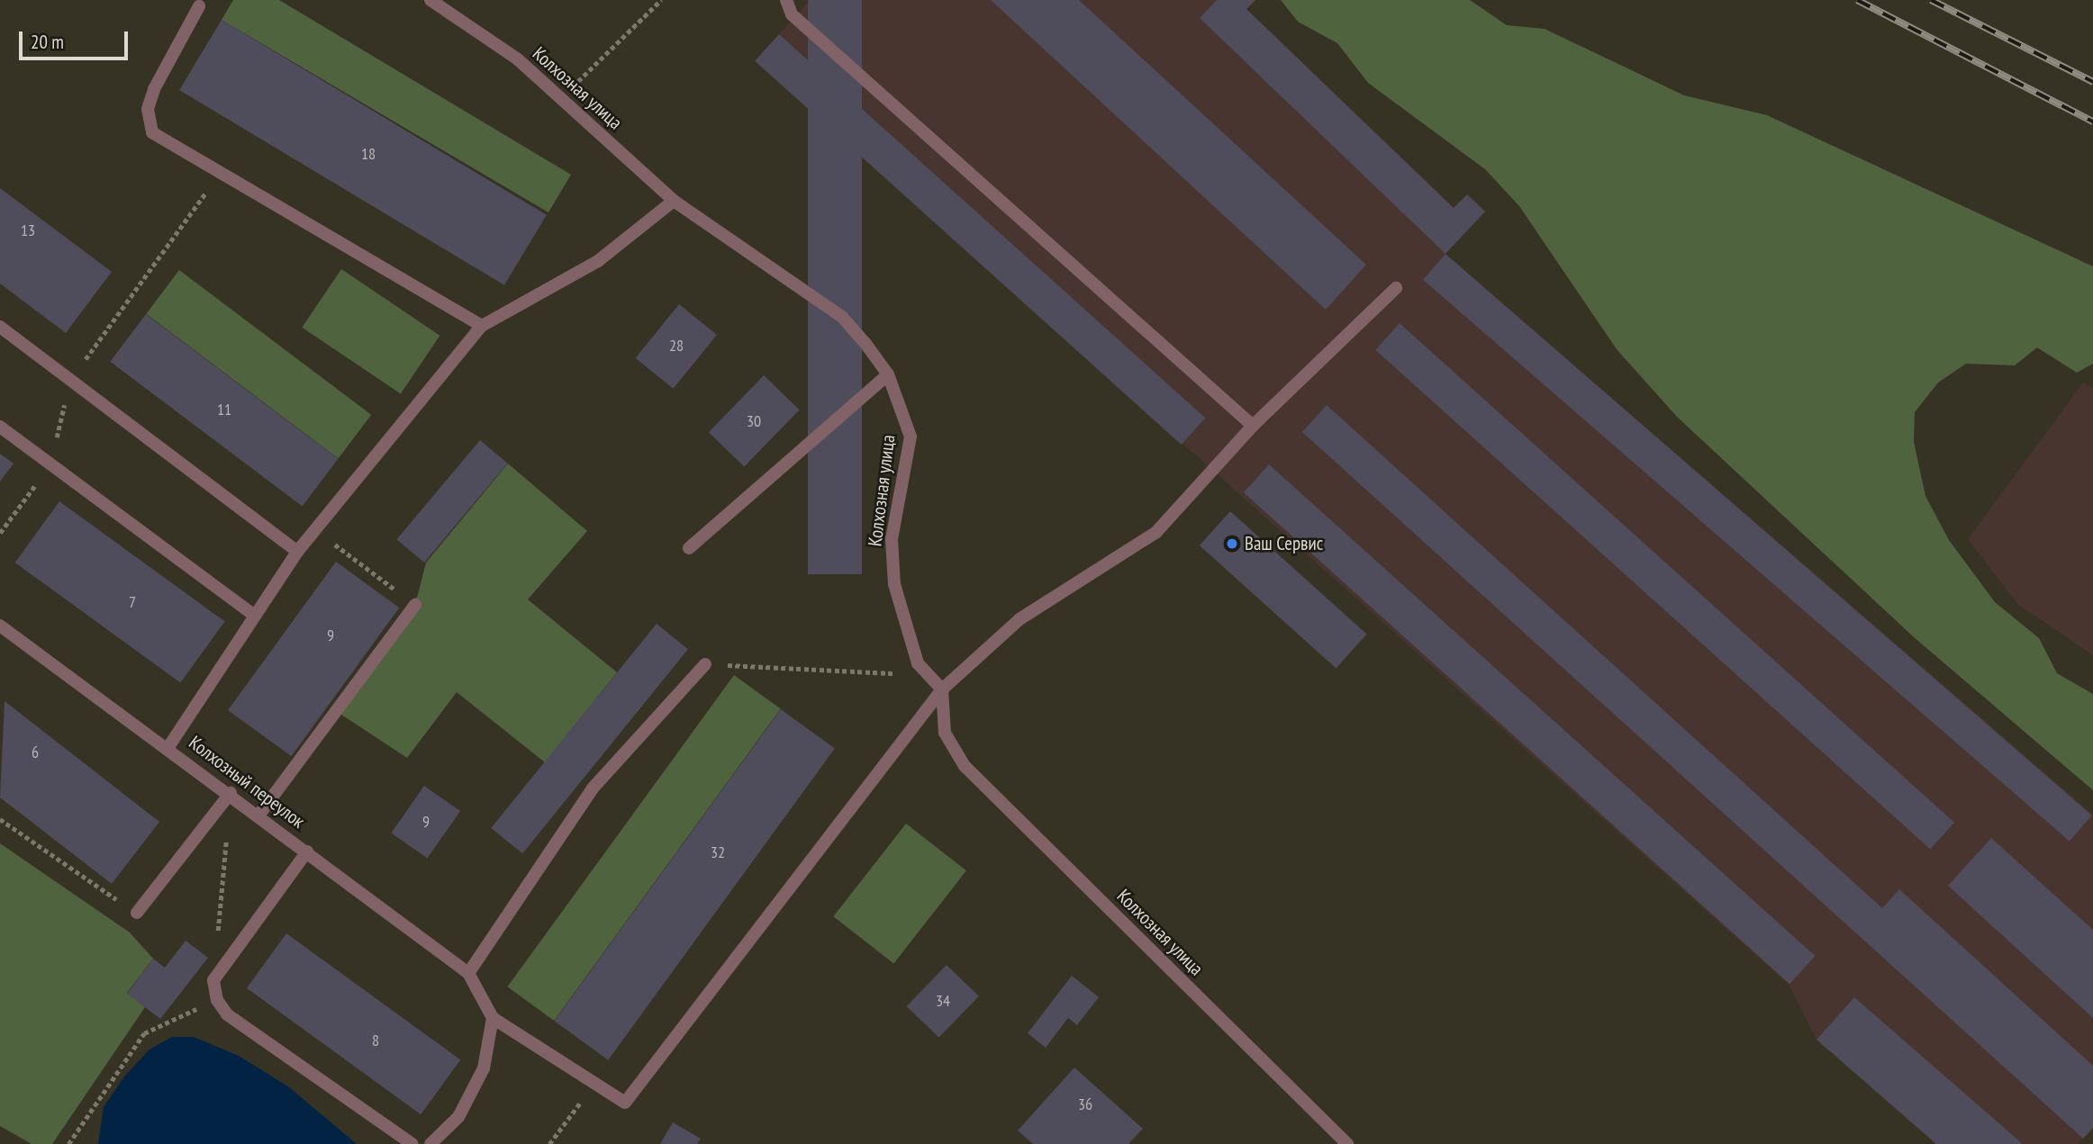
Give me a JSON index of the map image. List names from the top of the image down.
{
  "streets": {
    "street": ["Колхозная улица", "Колхозный переулок"]
  },
  "places": ["Ваш Сервис"],
  "house_numbers": [
    "18",
    "13",
    "28",
    "11",
    "30",
    "7",
    "9",
    "6",
    "9",
    "32",
    "34",
    "8",
    "36"
  ],
  "scale_bar": "20 m"
}
